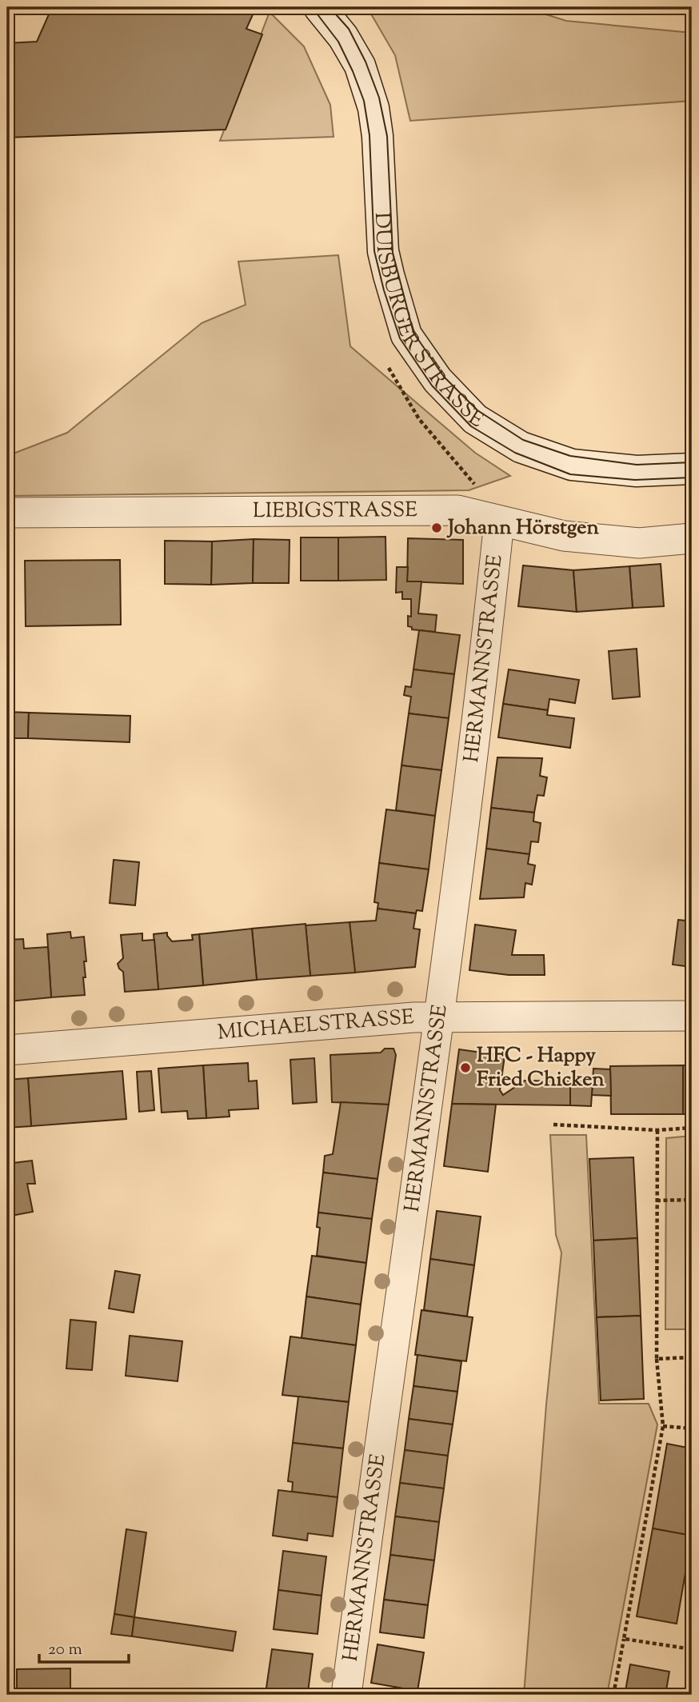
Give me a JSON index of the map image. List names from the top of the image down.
{
  "streets": {
    "main road": ["DUISBURGER STRASSE"],
    "street": ["LIEBIGSTRASSE", "HERMANNSTRASSE", "MICHAELSTRASSE"]
  },
  "crossings": [
    ["LIEBIGSTRASSE", "HERMANNSTRASSE"],
    ["HERMANNSTRASSE", "MICHAELSTRASSE"]
  ],
  "places": ["Johann Hörstgen", "HFC - Happy Fried Chicken"],
  "scale_bar": "20 m"
}
